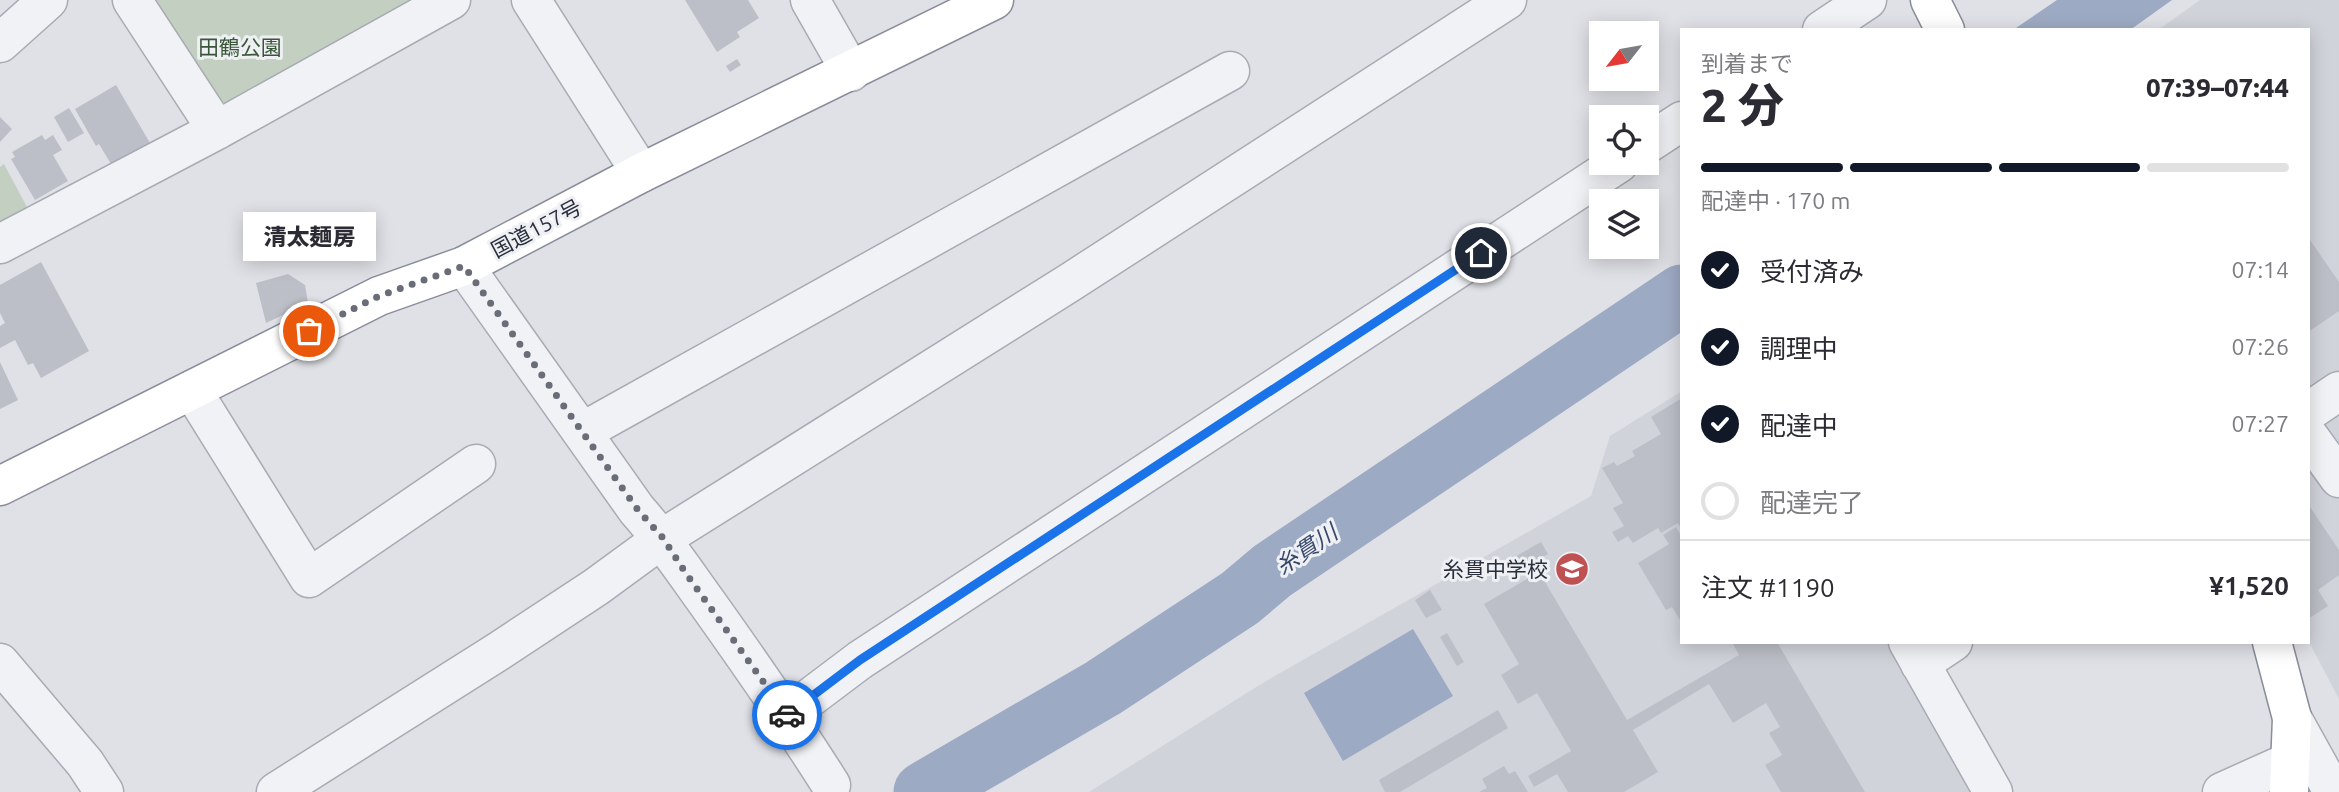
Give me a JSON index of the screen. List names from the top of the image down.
{
  "streets": {
    "highway": ["国道157号"]
  },
  "water": ["糸貫川"],
  "parks": ["田鶴公園"],
  "places": {
    "other": ["清太麺房"],
    "school or university": ["糸貫中学校"]
  },
  "north": "bottom left",
  "page": {
    "heading": ["2 分", "到着まで", "07:39–07:44"],
    "panel": ["注文 #1190", "¥1,520"],
    "bar": "配達中 · 170 m",
    "bubble": "清太麺房",
    "list": [
      ["受付済み", "07:14"],
      ["調理中", "07:26"],
      ["配達中", "07:27"],
      "配達完了"
    ]
  }
}
